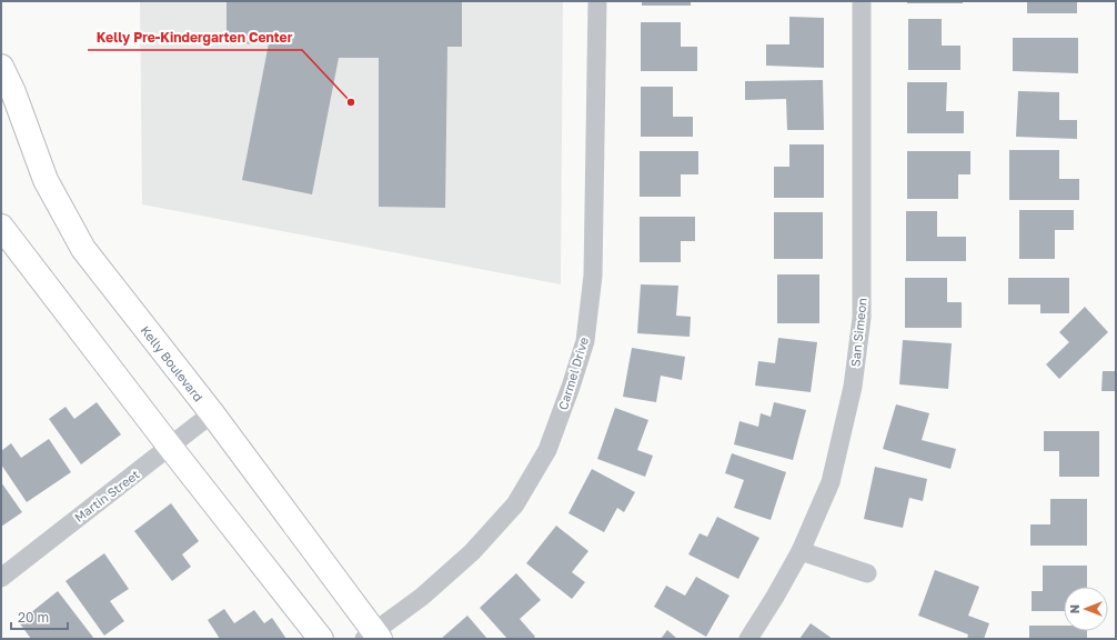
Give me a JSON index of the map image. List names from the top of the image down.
{
  "streets": {
    "main road": ["Kelly Boulevard"],
    "street": ["San Simeon", "Carmel Drive", "Martin Street"]
  },
  "crossings": [
    ["Kelly Boulevard", "Carmel Drive"],
    ["Kelly Boulevard", "Martin Street"]
  ],
  "places": ["Kelly Pre-Kindergarten Center"],
  "scale_bar": "20 m",
  "north": "left"
}
